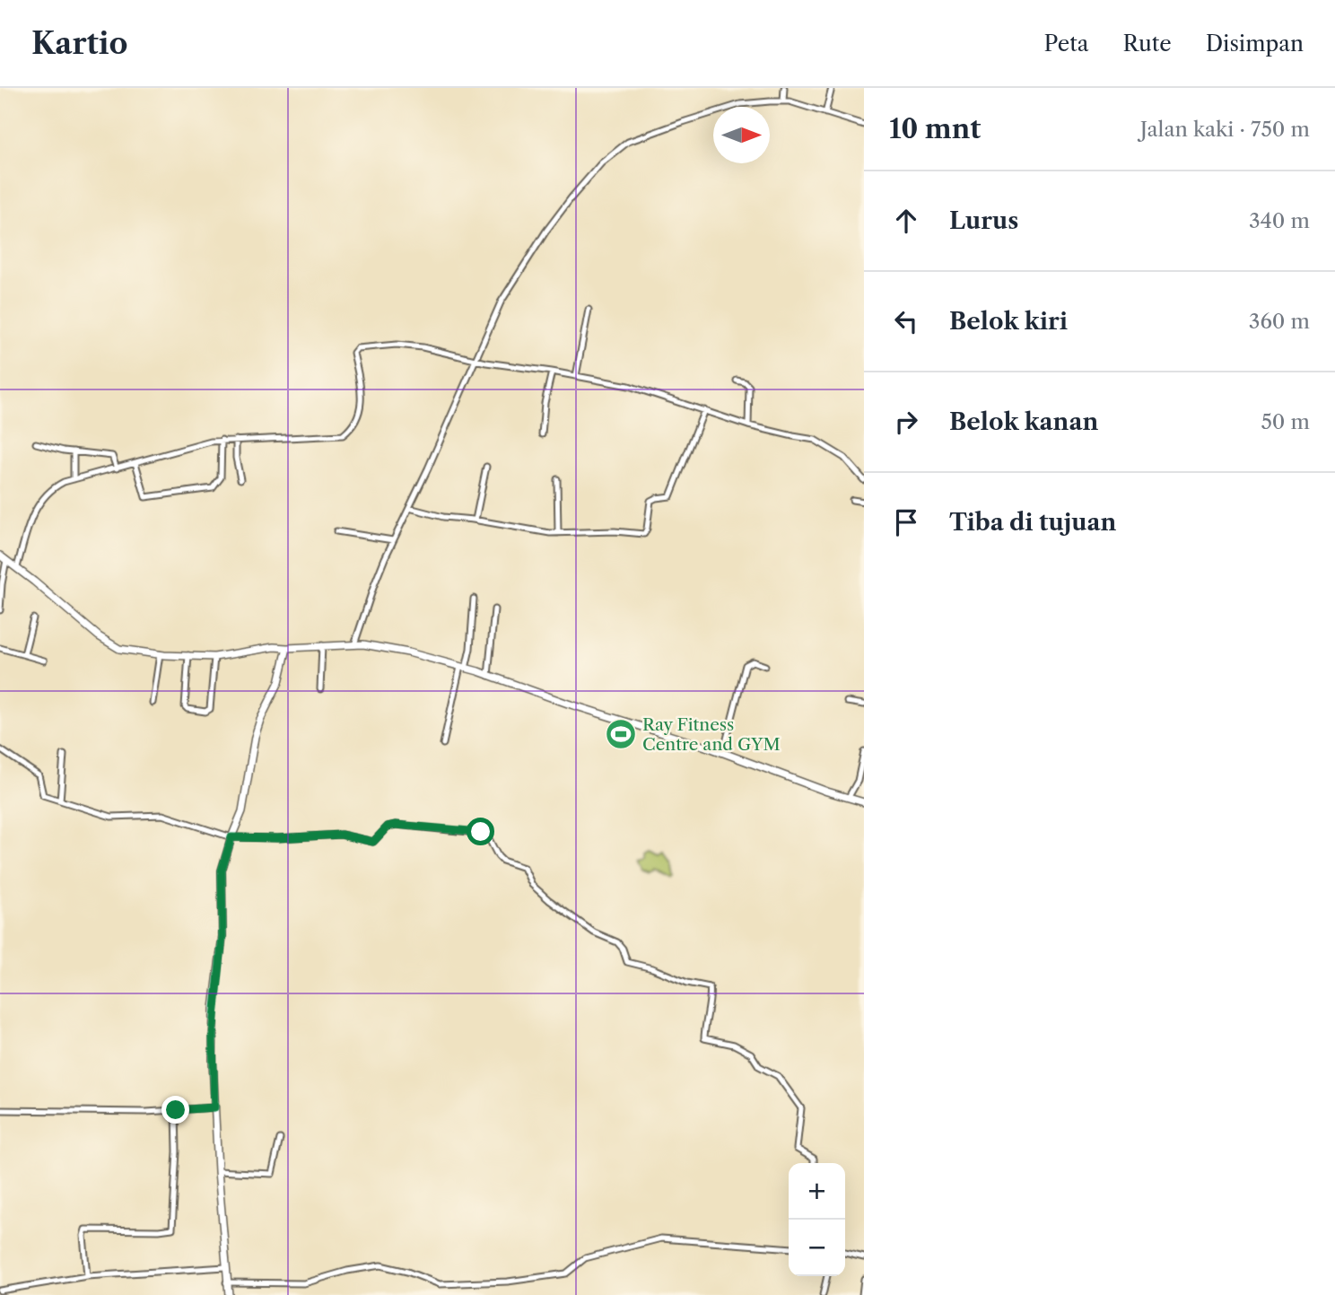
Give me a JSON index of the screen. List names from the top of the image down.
{
  "places": {
    "sports": ["Ray Fitness Centre and GYM"]
  },
  "north": "right",
  "page": {
    "header": "Kartio",
    "nav": ["Peta", "Rute", "Disimpan"],
    "heading": ["10 mnt", "Jalan kaki · 750 m"],
    "list": [
      ["Lurus", "340 m"],
      ["Belok kiri", "360 m"],
      ["Belok kanan", "50 m"],
      "Tiba di tujuan"
    ],
    "map_buttons": ["+", "−"]
  }
}
